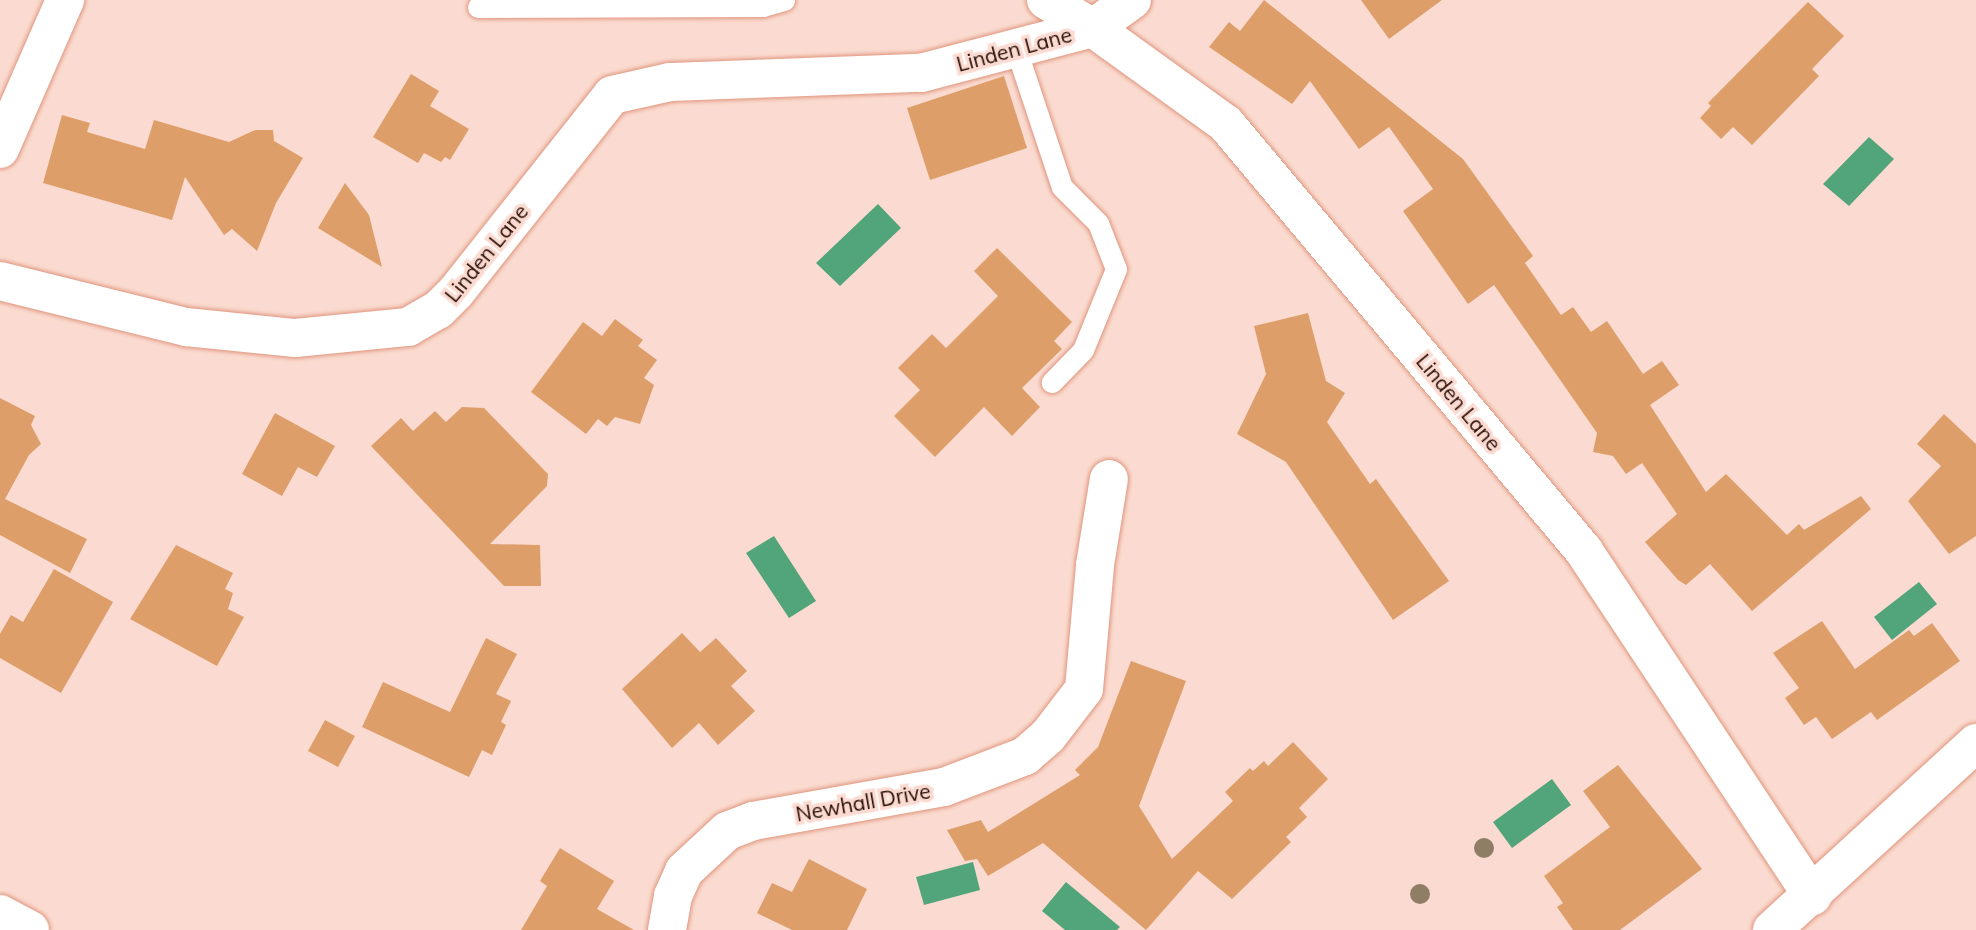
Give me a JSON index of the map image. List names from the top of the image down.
{
  "streets": {
    "street": ["Linden Lane", "Newhall Drive"]
  }
}
